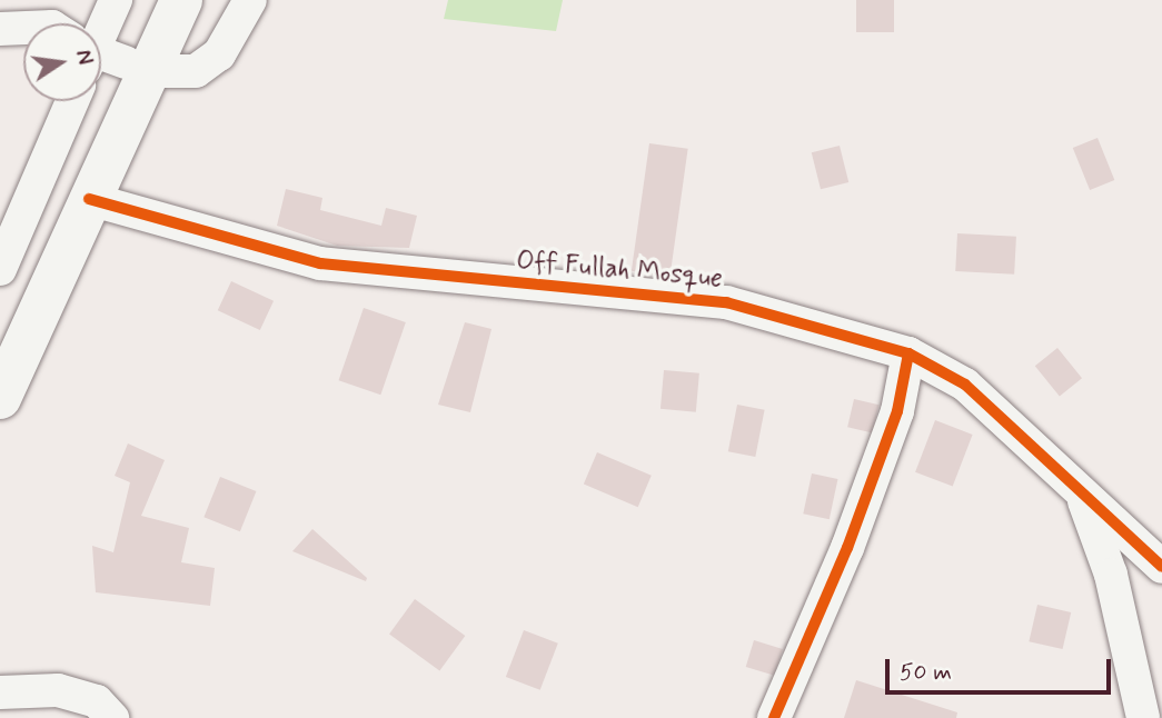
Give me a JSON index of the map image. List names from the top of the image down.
{
  "streets": {
    "street": ["Off Fullah Mosque"]
  },
  "scale_bar": "50 m",
  "north": "right"
}
